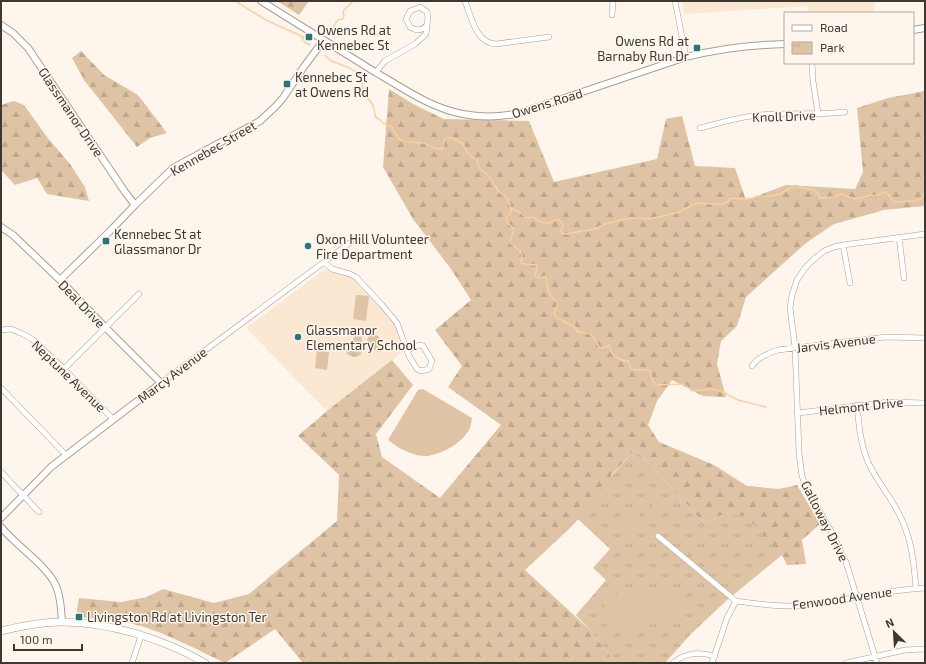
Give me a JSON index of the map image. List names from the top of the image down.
{
  "streets": {
    "street": [
      "Owens Road",
      "Glassmanor Drive",
      "Knoll Drive",
      "Kennebec Street",
      "Deal Drive",
      "Jarvis Avenue",
      "Marcy Avenue",
      "Neptune Avenue",
      "Helmont Drive",
      "Galloway Drive",
      "Fenwood Avenue"
    ]
  },
  "crossings": [
    ["Owens Road", "Kennebec Street"],
    ["Glassmanor Drive", "Kennebec Street"],
    ["Kennebec Street", "Deal Drive"],
    ["Deal Drive", "Marcy Avenue"],
    ["Jarvis Avenue", "Galloway Drive"],
    ["Marcy Avenue", "Neptune Avenue"],
    ["Helmont Drive", "Galloway Drive"],
    ["Galloway Drive", "Fenwood Avenue"]
  ],
  "places": {
    "transit": [
      "Owens Rd at Kennebec St",
      "Owens Rd at Barnaby Run Dr",
      "Kennebec St at Owens Rd",
      "Kennebec St at Glassmanor Dr",
      "Livingston Rd at Livingston Ter"
    ],
    "other": ["Oxon Hill Volunteer Fire Department", "Glassmanor Elementary School"]
  },
  "legend": ["Road", "Park"],
  "scale_bar": "100 m",
  "north": "top left"
}
